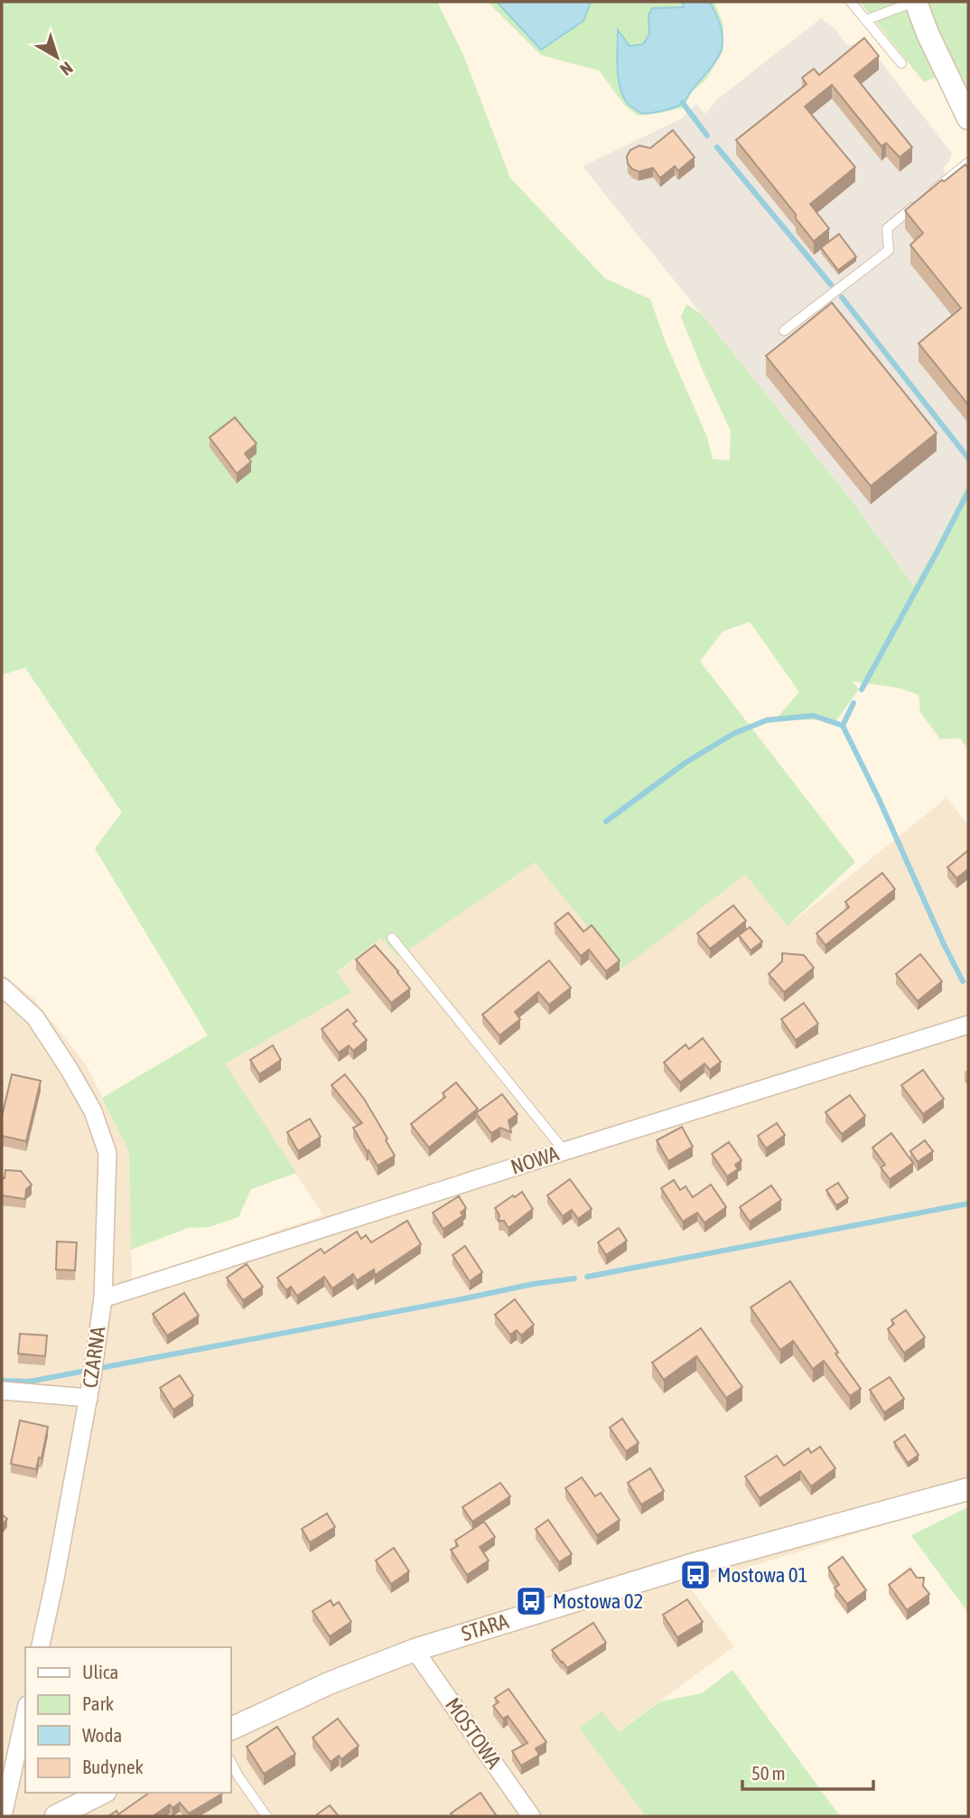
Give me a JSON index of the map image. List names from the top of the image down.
{
  "streets": {
    "street": [
      "NOWA",
      "CZARNA",
      "STARA",
      "MOSTOWA"
    ]
  },
  "crossings": [
    ["NOWA", "CZARNA"],
    ["STARA", "MOSTOWA"]
  ],
  "places": {
    "bus stop": ["Mostowa 01", "Mostowa 02"]
  },
  "legend": [
    "Ulica",
    "Park",
    "Woda",
    "Budynek"
  ],
  "scale_bar": "50 m",
  "north": "bottom right"
}
